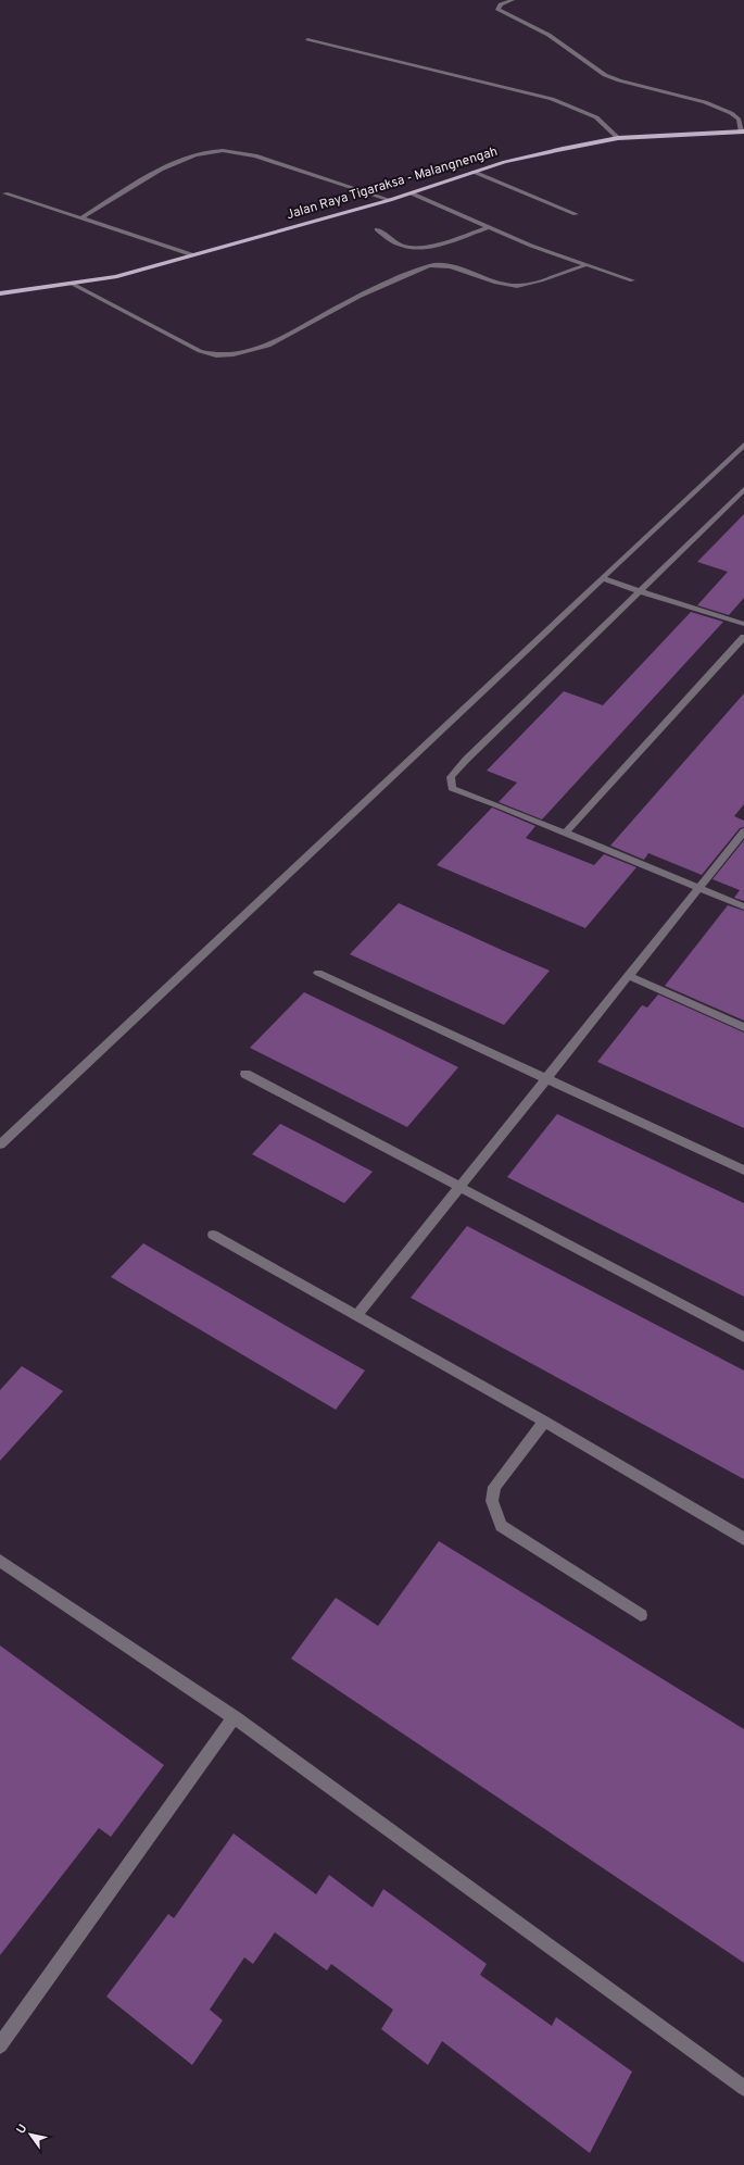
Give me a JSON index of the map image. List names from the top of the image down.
{
  "streets": {
    "main road": ["Jalan Raya Tigaraksa - Malangnengah"]
  },
  "north": "top left"
}
